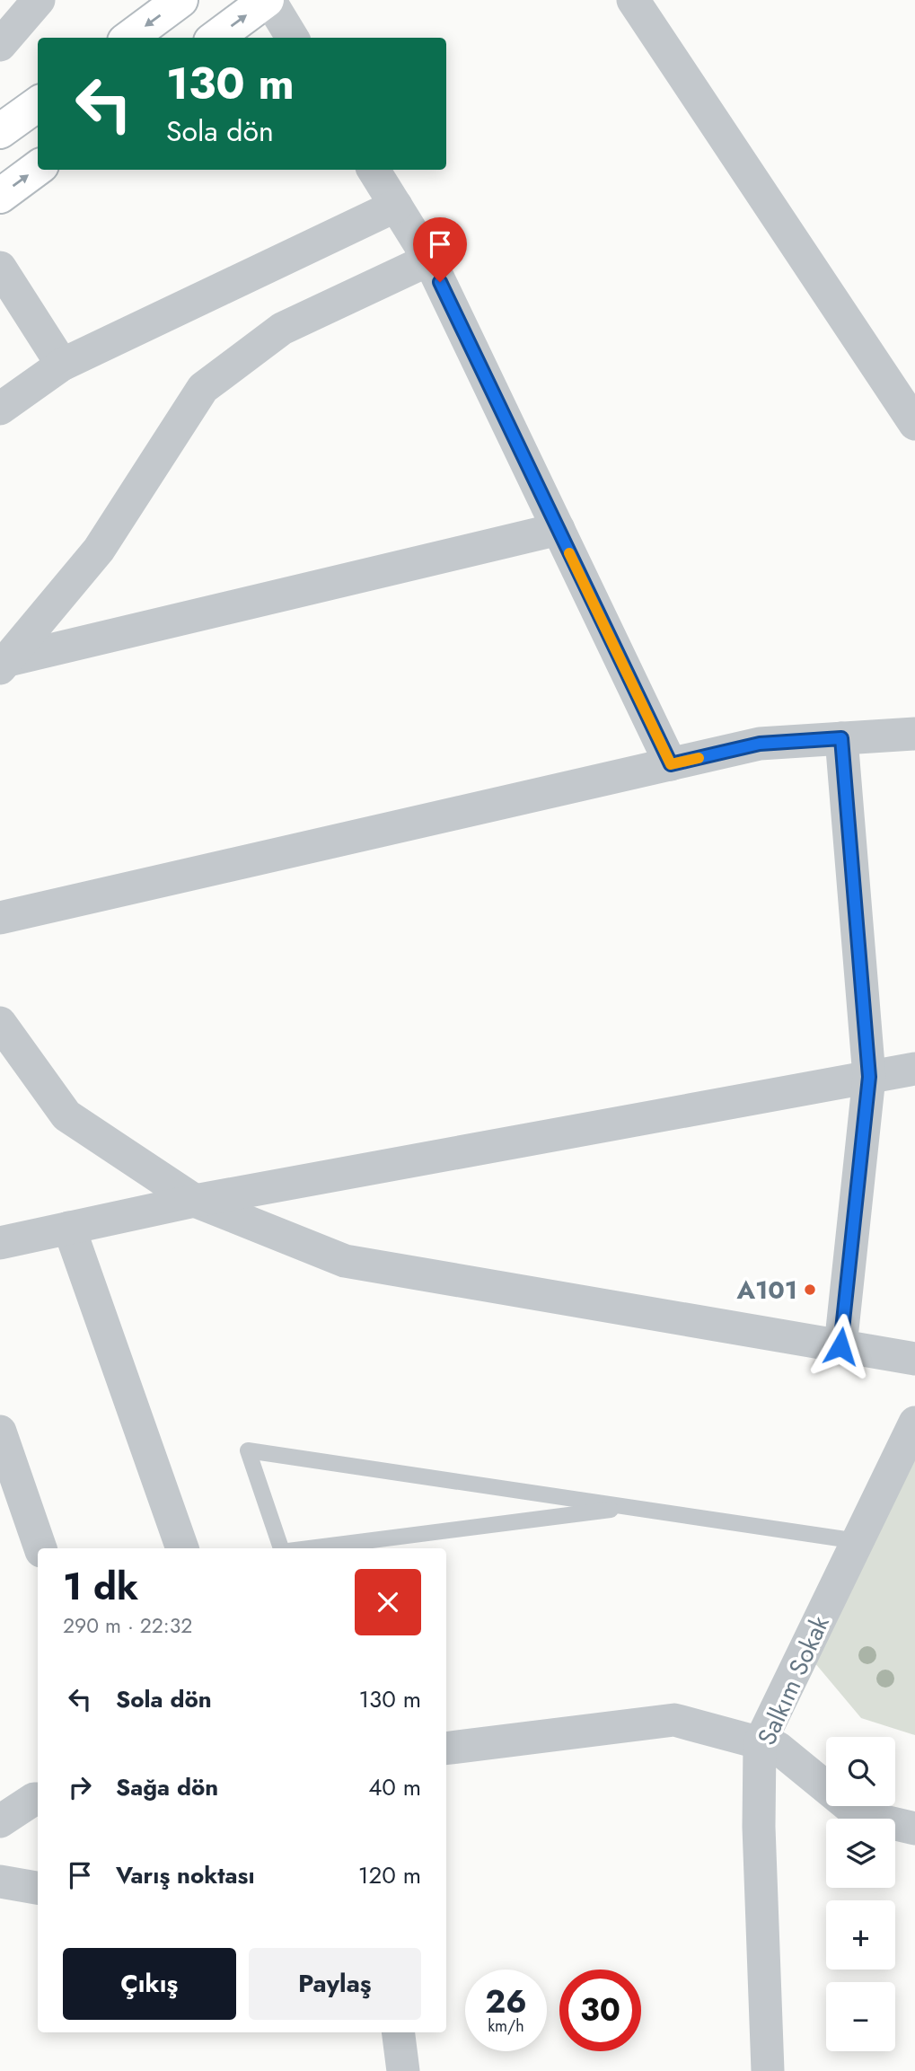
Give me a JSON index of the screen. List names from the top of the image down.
{
  "streets": {
    "street": ["Salkım Sokak"]
  },
  "places": ["A101"],
  "page": {
    "turn": ["130 m", "Sola dön"],
    "heading": ["1 dk", "290 m · 22:32"],
    "list": [
      {
        "name": "Sola dön",
        "value": "130 m"
      },
      {
        "name": "Sağa dön",
        "value": "40 m"
      },
      {
        "name": "Varış noktası",
        "value": "120 m"
      }
    ],
    "map_buttons": ["+", "−"],
    "buttons": ["Çıkış", "Paylaş"],
    "speed": "26 km/h",
    "limit": "30"
  }
}
